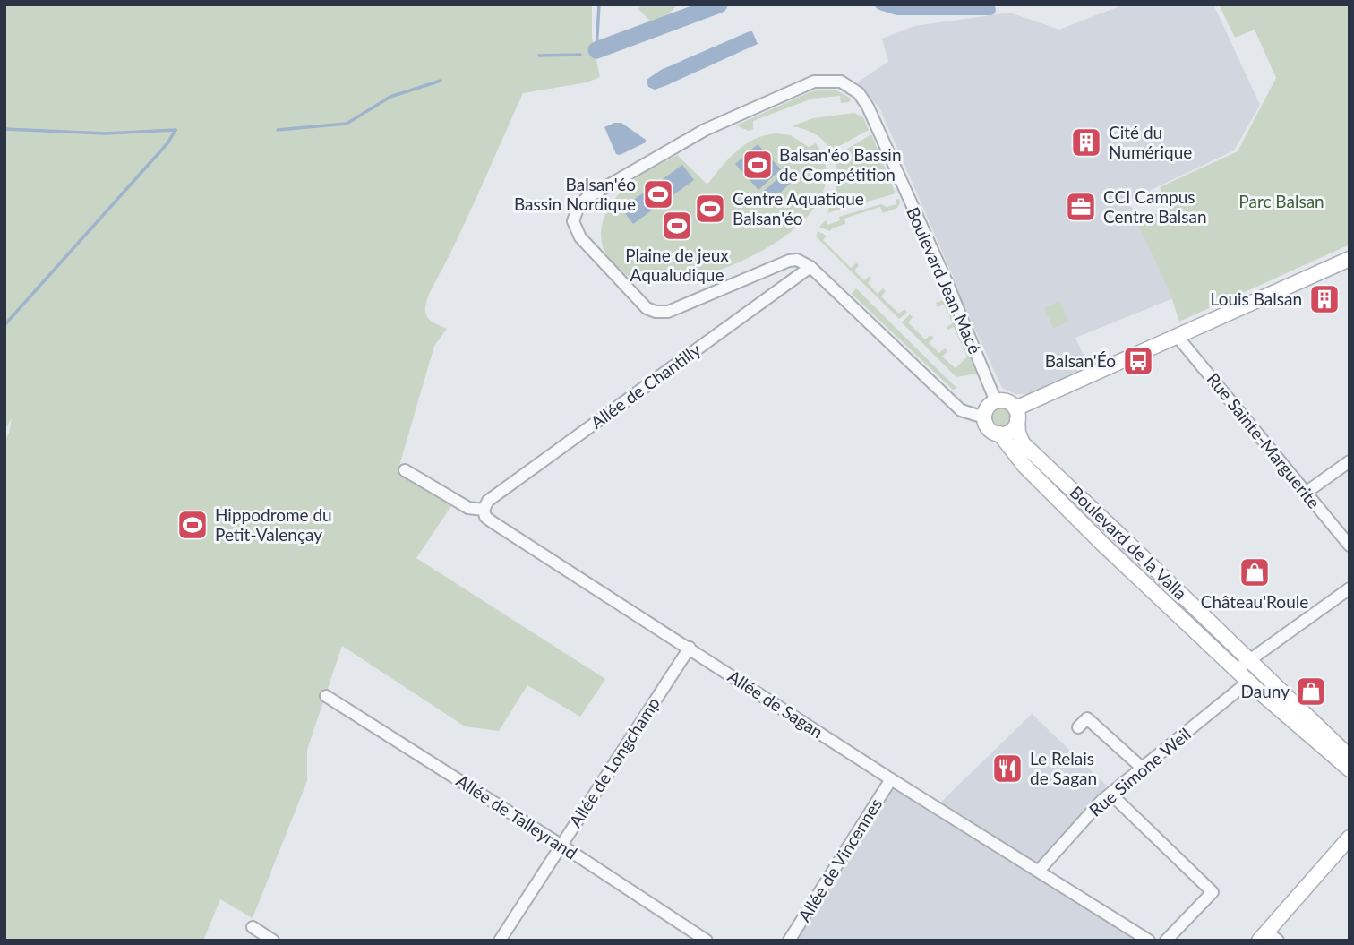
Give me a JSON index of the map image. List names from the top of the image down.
{
  "streets": {
    "main road": ["Boulevard de la Valla"],
    "street": [
      "Boulevard Jean Macé",
      "Allée de Chantilly",
      "Rue Sainte-Marguerite",
      "Allée de Sagan",
      "Allée de Longchamp",
      "Rue Simone Weil",
      "Allée de Talleyrand",
      "Allée de Vincennes"
    ]
  },
  "crossings": [
    ["Boulevard Jean Macé", "Allée de Chantilly"],
    ["Boulevard Jean Macé", "Boulevard de la Valla"],
    ["Allée de Chantilly", "Allée de Sagan"],
    ["Boulevard de la Valla", "Rue Simone Weil"],
    ["Allée de Sagan", "Allée de Longchamp"],
    ["Allée de Sagan", "Rue Simone Weil"],
    ["Allée de Sagan", "Allée de Vincennes"],
    ["Allée de Longchamp", "Allée de Talleyrand"]
  ],
  "parks": ["Parc Balsan"],
  "places": {
    "building": ["Cité du Numérique", "Louis Balsan"],
    "sports": [
      "Balsan'éo Bassin de Compétition",
      "Balsan'éo Bassin Nordique",
      "Centre Aquatique Balsan'éo",
      "Plaine de jeux Aqualudique",
      "Hippodrome du Petit-Valençay"
    ],
    "office": ["CCI Campus Centre Balsan"],
    "bus stop": ["Balsan'Éo"],
    "shop": ["Château'Roule", "Dauny"],
    "restaurant": ["Le Relais de Sagan"]
  }
}
